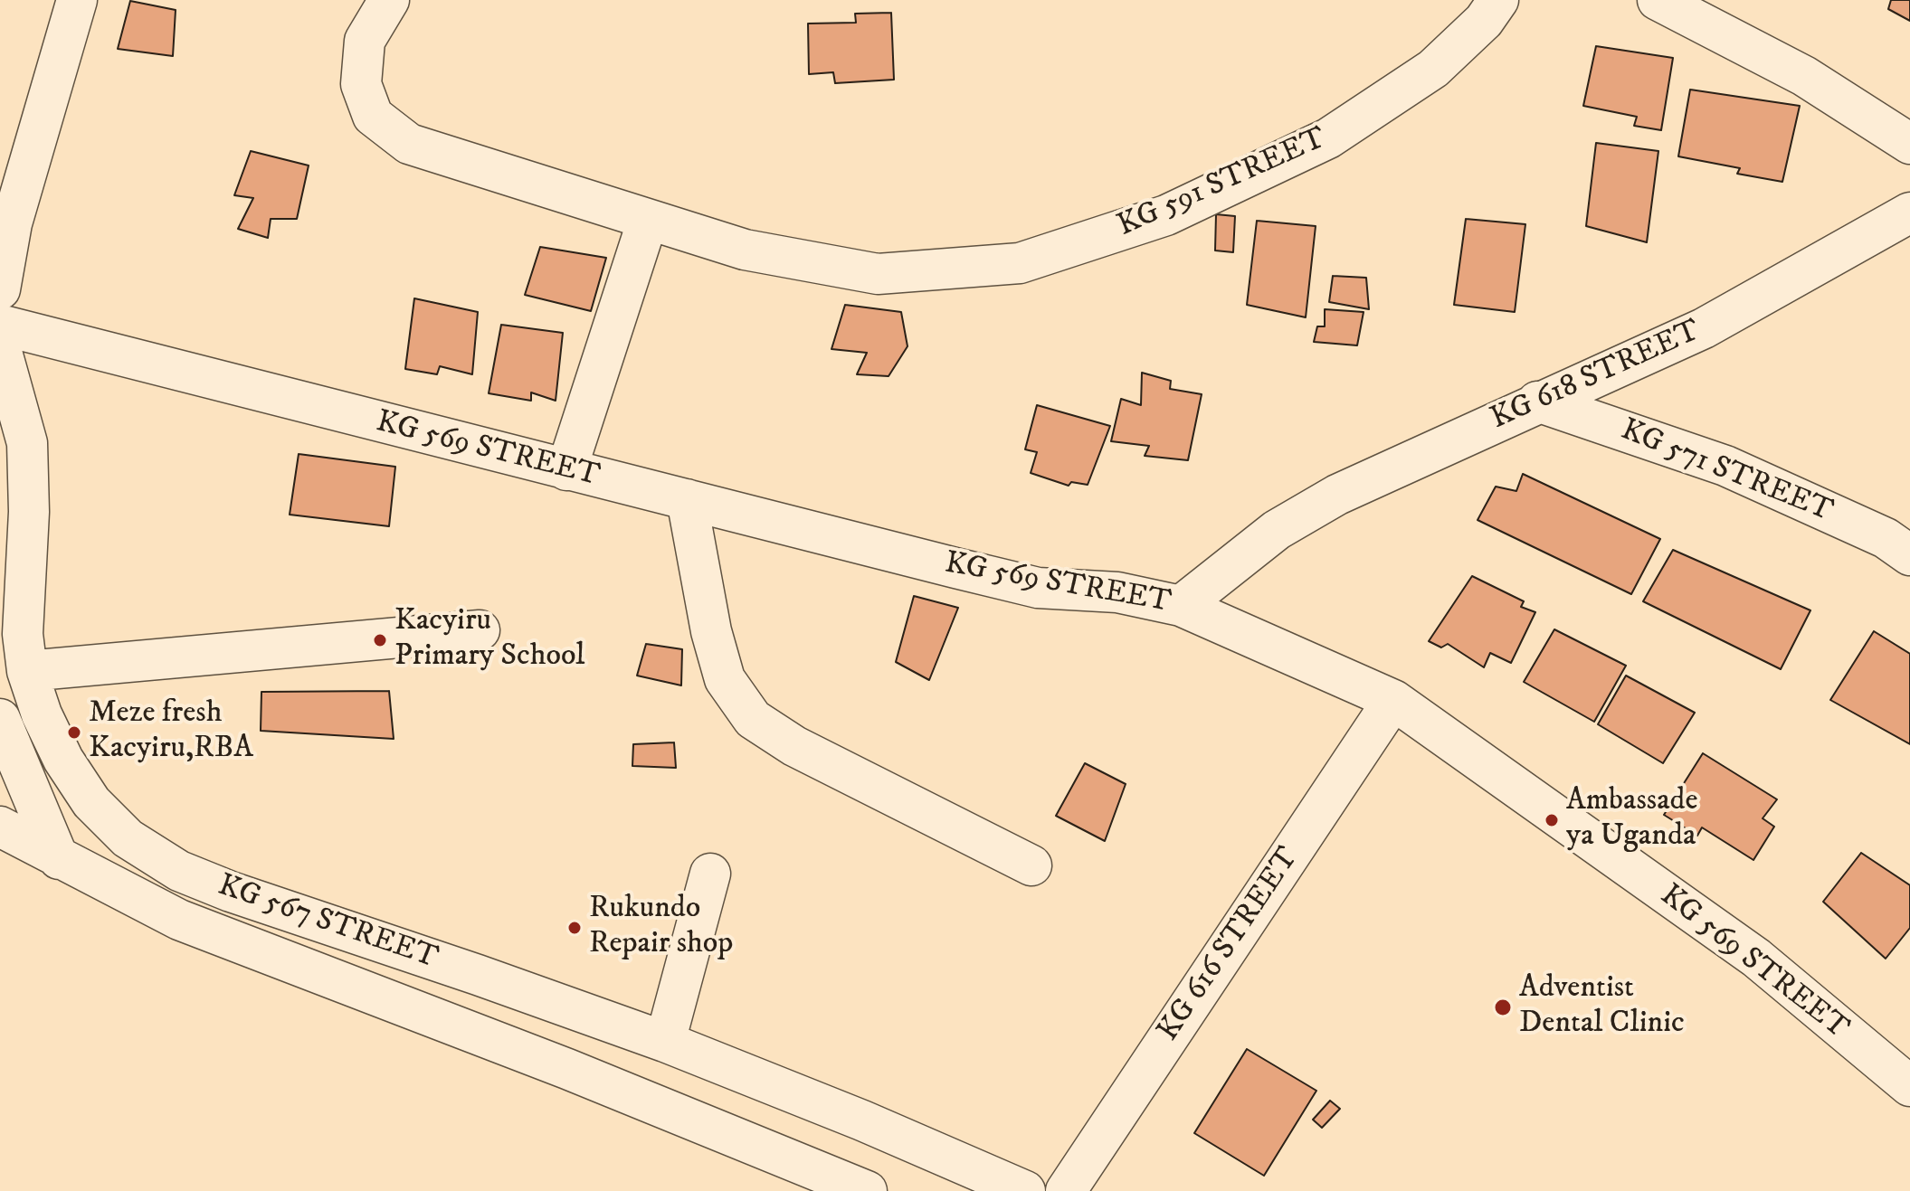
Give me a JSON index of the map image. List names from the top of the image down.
{
  "streets": {
    "street": [
      "KG 591 STREET",
      "KG 618 STREET",
      "KG 569 STREET",
      "KG 571 STREET",
      "KG 567 STREET",
      "KG 616 STREET"
    ]
  },
  "crossings": [
    ["KG 618 STREET", "KG 569 STREET"],
    ["KG 618 STREET", "KG 571 STREET"],
    ["KG 569 STREET", "KG 616 STREET"]
  ],
  "places": [
    "Kacyiru Primary School",
    "Meze fresh Kacyiru,RBA",
    "Ambassade ya Uganda",
    "Rukundo Repair shop",
    "Adventist Dental Clinic"
  ]
}
